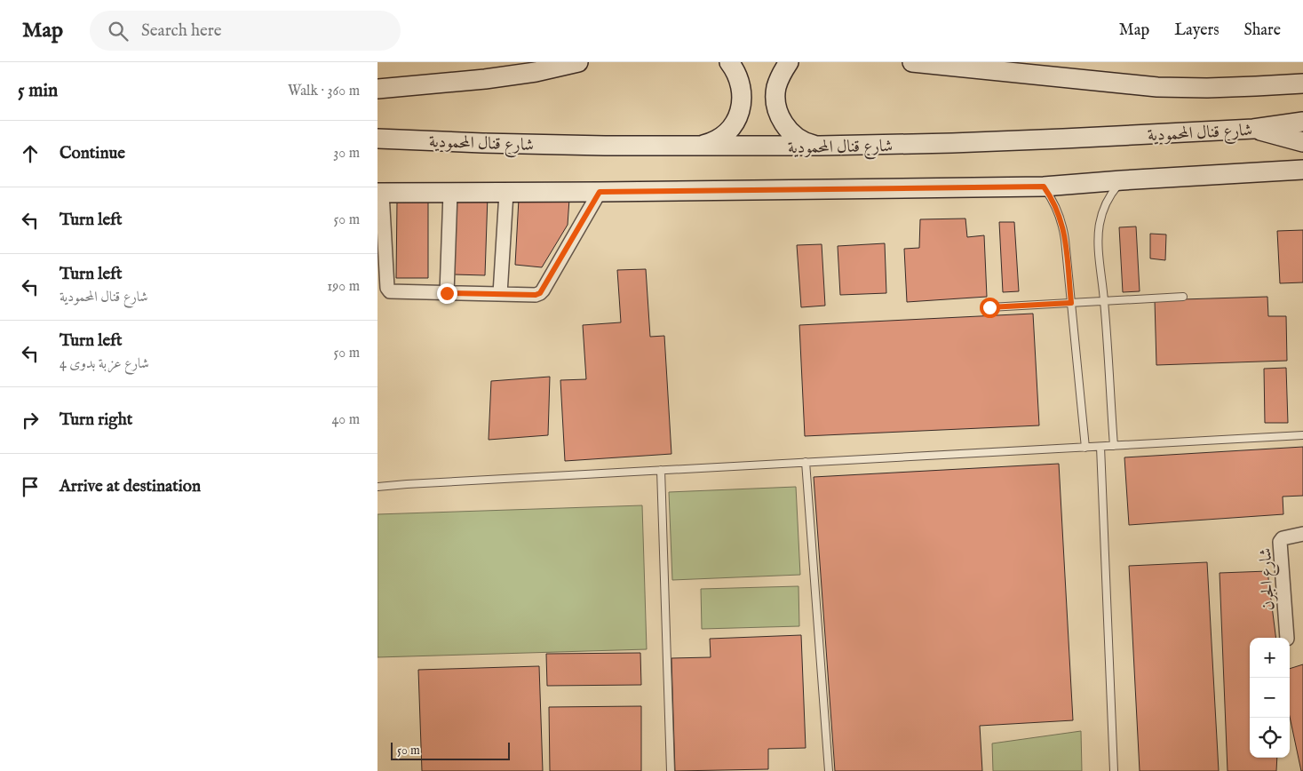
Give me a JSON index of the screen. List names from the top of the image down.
{
  "streets": {
    "main road": ["شارع قنال المحمودية"],
    "street": ["شارع الجرن"]
  },
  "scale_bar": "50 m",
  "page": {
    "header": "Map",
    "search": "Search here",
    "nav": ["Map", "Layers", "Share"],
    "heading": ["5 min", "Walk · 360 m"],
    "list": [
      ["Continue", "30 m"],
      ["Turn left", "50 m"],
      ["Turn left", "شارع قنال المحمودية", "190 m"],
      ["Turn left", "شارع عزبة بدوى 4", "50 m"],
      ["Turn right", "40 m"],
      "Arrive at destination"
    ],
    "map_buttons": ["+", "−"],
    "scale": "50 m"
  }
}
